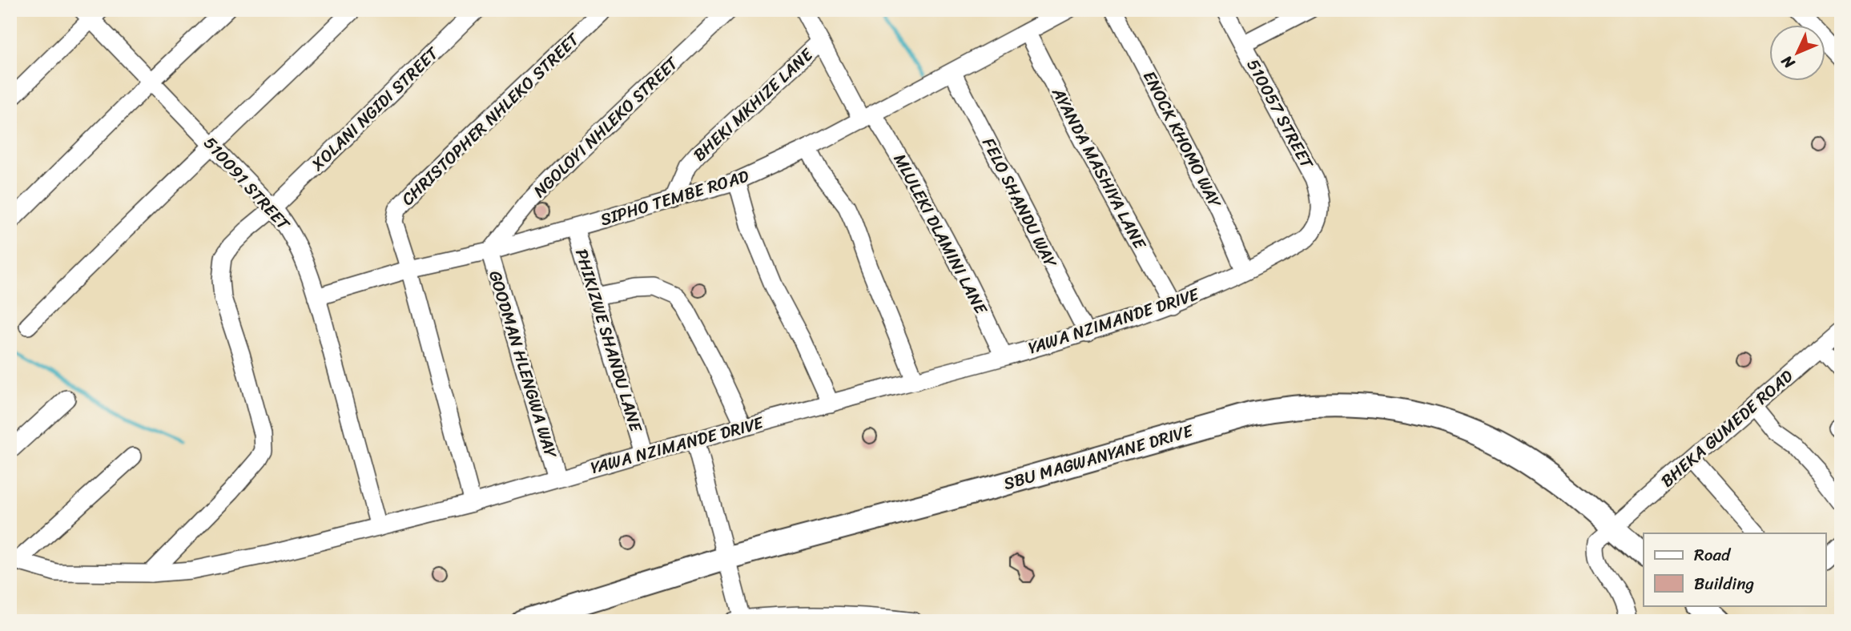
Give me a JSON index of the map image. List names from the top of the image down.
{
  "streets": {
    "main road": ["SBU MAGWANYANE DRIVE"],
    "street": [
      "BHEKI MKHIZE LANE",
      "XOLANI NGIDI STREET",
      "510057 STREET",
      "CHRISTOPHER NHLEKO STREET",
      "NGOLOYI NHLEKO STREET",
      "ENOCK KHOMO WAY",
      "AYANDA MASHIYA LANE",
      "510091 STREET",
      "SIPHO TEMBE ROAD",
      "FELO SHANDU WAY",
      "MLULEKI DLAMINI LANE",
      "YAWA NZIMANDE DRIVE",
      "PHIKIZWE SHANDU LANE",
      "GOODMAN HLENGWA WAY",
      "BHEKA GUMEDE ROAD"
    ]
  },
  "crossings": [
    ["BHEKI MKHIZE LANE", "SIPHO TEMBE ROAD"],
    ["BHEKI MKHIZE LANE", "MLULEKI DLAMINI LANE"],
    ["XOLANI NGIDI STREET", "510091 STREET"],
    ["XOLANI NGIDI STREET", "YAWA NZIMANDE DRIVE"],
    ["510057 STREET", "YAWA NZIMANDE DRIVE"],
    ["CHRISTOPHER NHLEKO STREET", "SIPHO TEMBE ROAD"],
    ["CHRISTOPHER NHLEKO STREET", "YAWA NZIMANDE DRIVE"],
    ["NGOLOYI NHLEKO STREET", "SIPHO TEMBE ROAD"],
    ["NGOLOYI NHLEKO STREET", "GOODMAN HLENGWA WAY"],
    ["ENOCK KHOMO WAY", "YAWA NZIMANDE DRIVE"],
    ["AYANDA MASHIYA LANE", "SIPHO TEMBE ROAD"],
    ["AYANDA MASHIYA LANE", "YAWA NZIMANDE DRIVE"],
    ["510091 STREET", "SIPHO TEMBE ROAD"],
    ["510091 STREET", "YAWA NZIMANDE DRIVE"],
    ["SIPHO TEMBE ROAD", "FELO SHANDU WAY"],
    ["SIPHO TEMBE ROAD", "MLULEKI DLAMINI LANE"],
    ["SIPHO TEMBE ROAD", "PHIKIZWE SHANDU LANE"],
    ["SIPHO TEMBE ROAD", "GOODMAN HLENGWA WAY"],
    ["FELO SHANDU WAY", "YAWA NZIMANDE DRIVE"],
    ["MLULEKI DLAMINI LANE", "YAWA NZIMANDE DRIVE"],
    ["YAWA NZIMANDE DRIVE", "PHIKIZWE SHANDU LANE"],
    ["YAWA NZIMANDE DRIVE", "GOODMAN HLENGWA WAY"],
    ["BHEKA GUMEDE ROAD", "SBU MAGWANYANE DRIVE"]
  ],
  "legend": ["Road", "Building"],
  "north": "bottom left"
}
